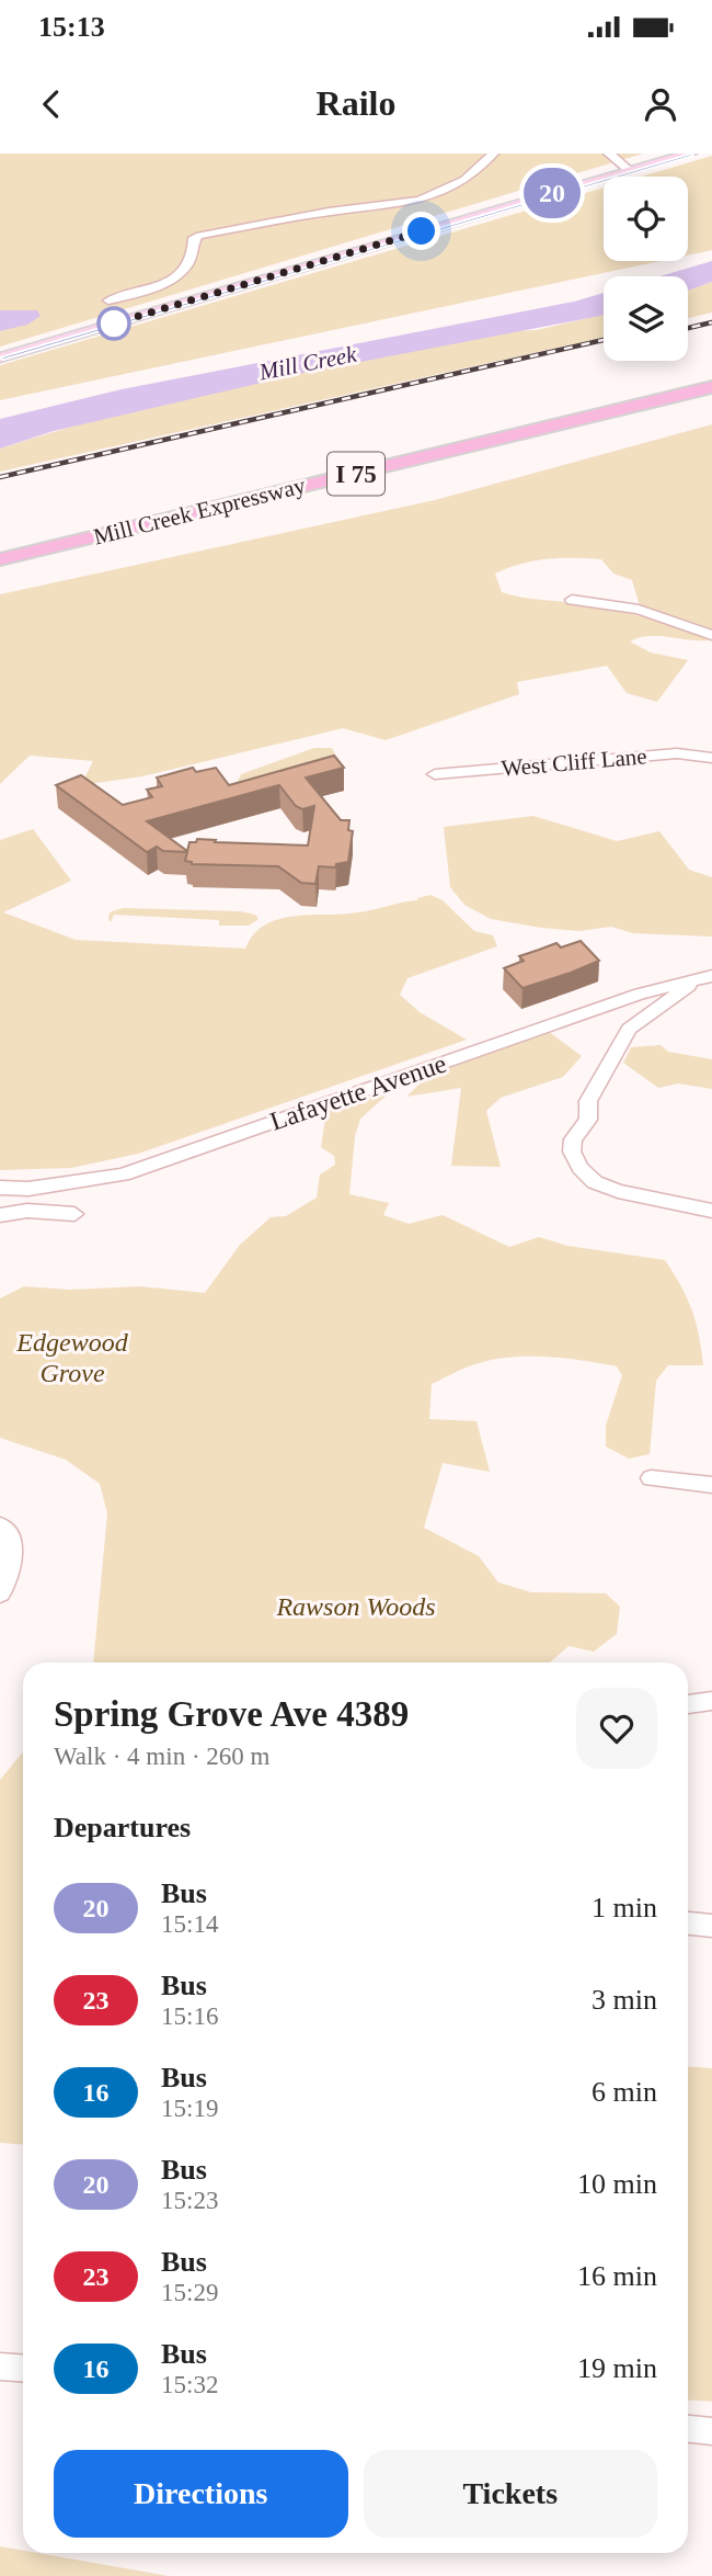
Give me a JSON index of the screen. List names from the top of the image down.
{
  "streets": {
    "highway": ["I 75", "Mill Creek Expressway"],
    "street": ["West Cliff Lane", "Lafayette Avenue"]
  },
  "water": ["Mill Creek"],
  "parks": ["Edgewood Grove", "Rawson Woods"],
  "lines": ["bus line 20"],
  "page": {
    "status": "15:13",
    "header": "Railo",
    "on_map": "20",
    "heading": [
      ["Spring Grove Ave 4389", "Walk · 4 min · 260 m"],
      "Departures"
    ],
    "list": [
      {
        "mark": "20",
        "name": "Bus",
        "note": "15:14",
        "value": "1 min"
      },
      {
        "mark": "23",
        "name": "Bus",
        "note": "15:16",
        "value": "3 min"
      },
      {
        "mark": "16",
        "name": "Bus",
        "note": "15:19",
        "value": "6 min"
      },
      {
        "mark": "20",
        "name": "Bus",
        "note": "15:23",
        "value": "10 min"
      },
      {
        "mark": "23",
        "name": "Bus",
        "note": "15:29",
        "value": "16 min"
      },
      {
        "mark": "16",
        "name": "Bus",
        "note": "15:32",
        "value": "19 min"
      }
    ],
    "buttons": ["Directions", "Tickets"]
  }
}
